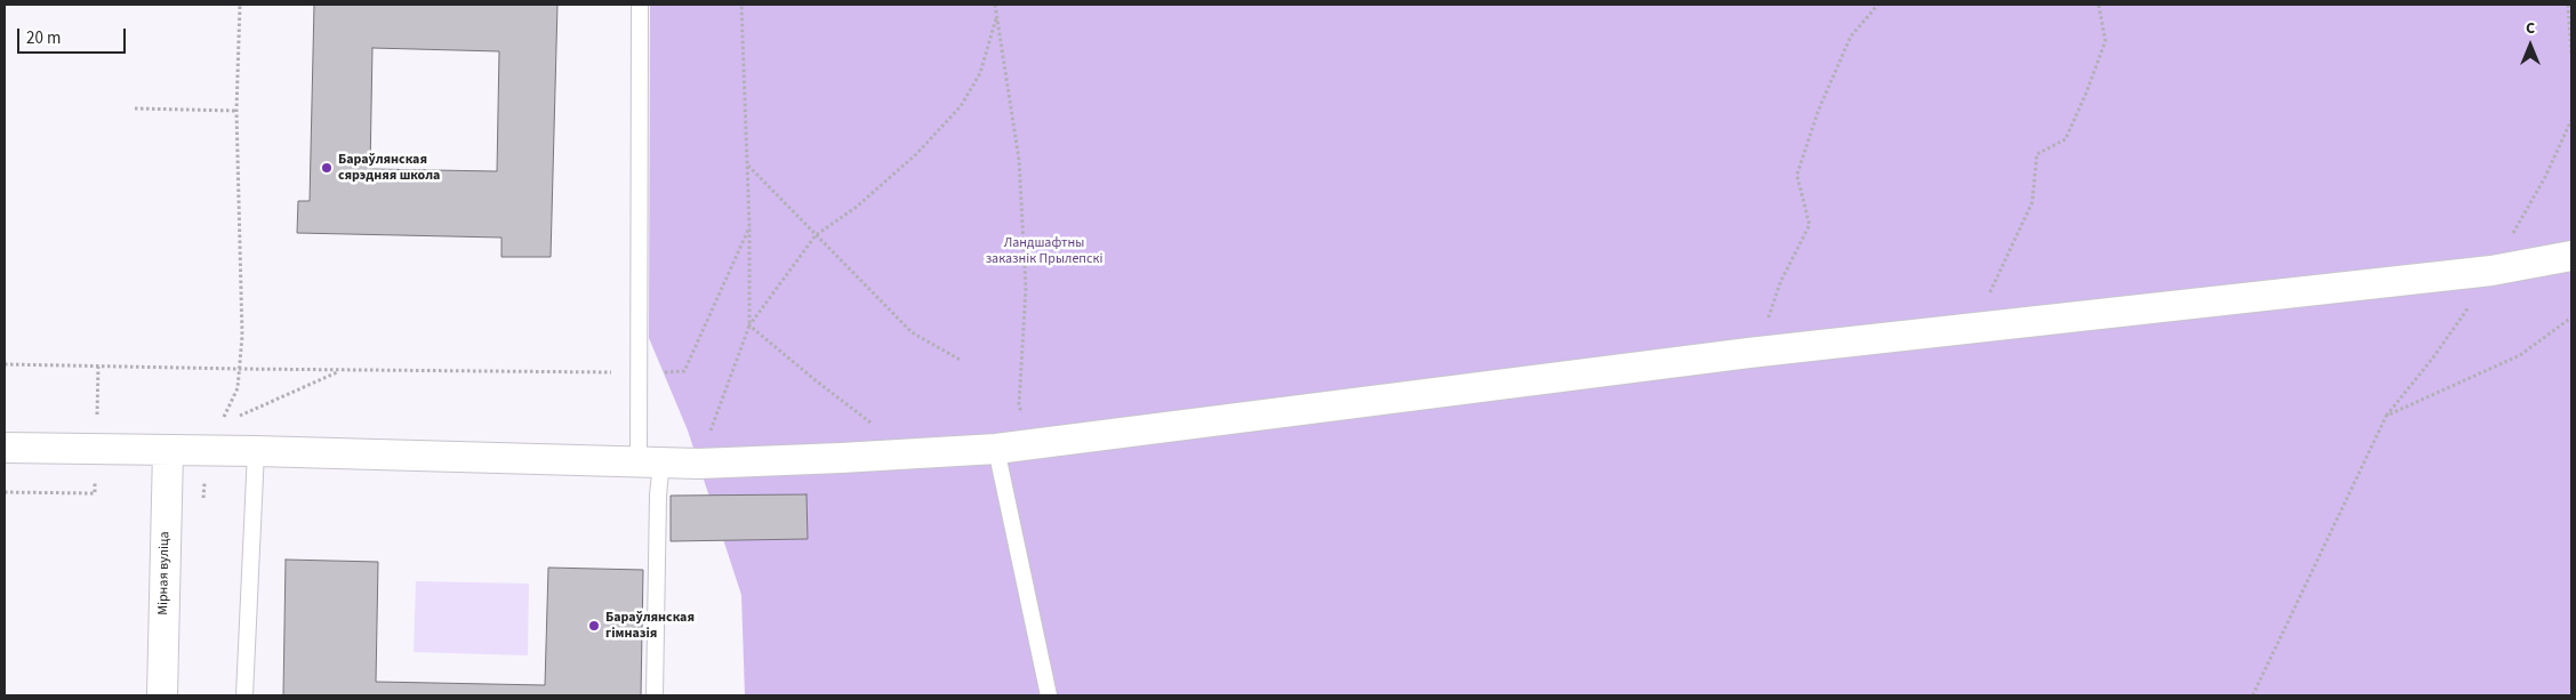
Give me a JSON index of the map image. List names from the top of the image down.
{
  "streets": {
    "street": ["Мірная вуліца"]
  },
  "parks": ["Ландшафтны заказнік Прылепскі"],
  "places": ["Бараўлянская сярэдняя школа", "Бараўлянская гімназія"],
  "scale_bar": "20 m",
  "north": "top"
}
